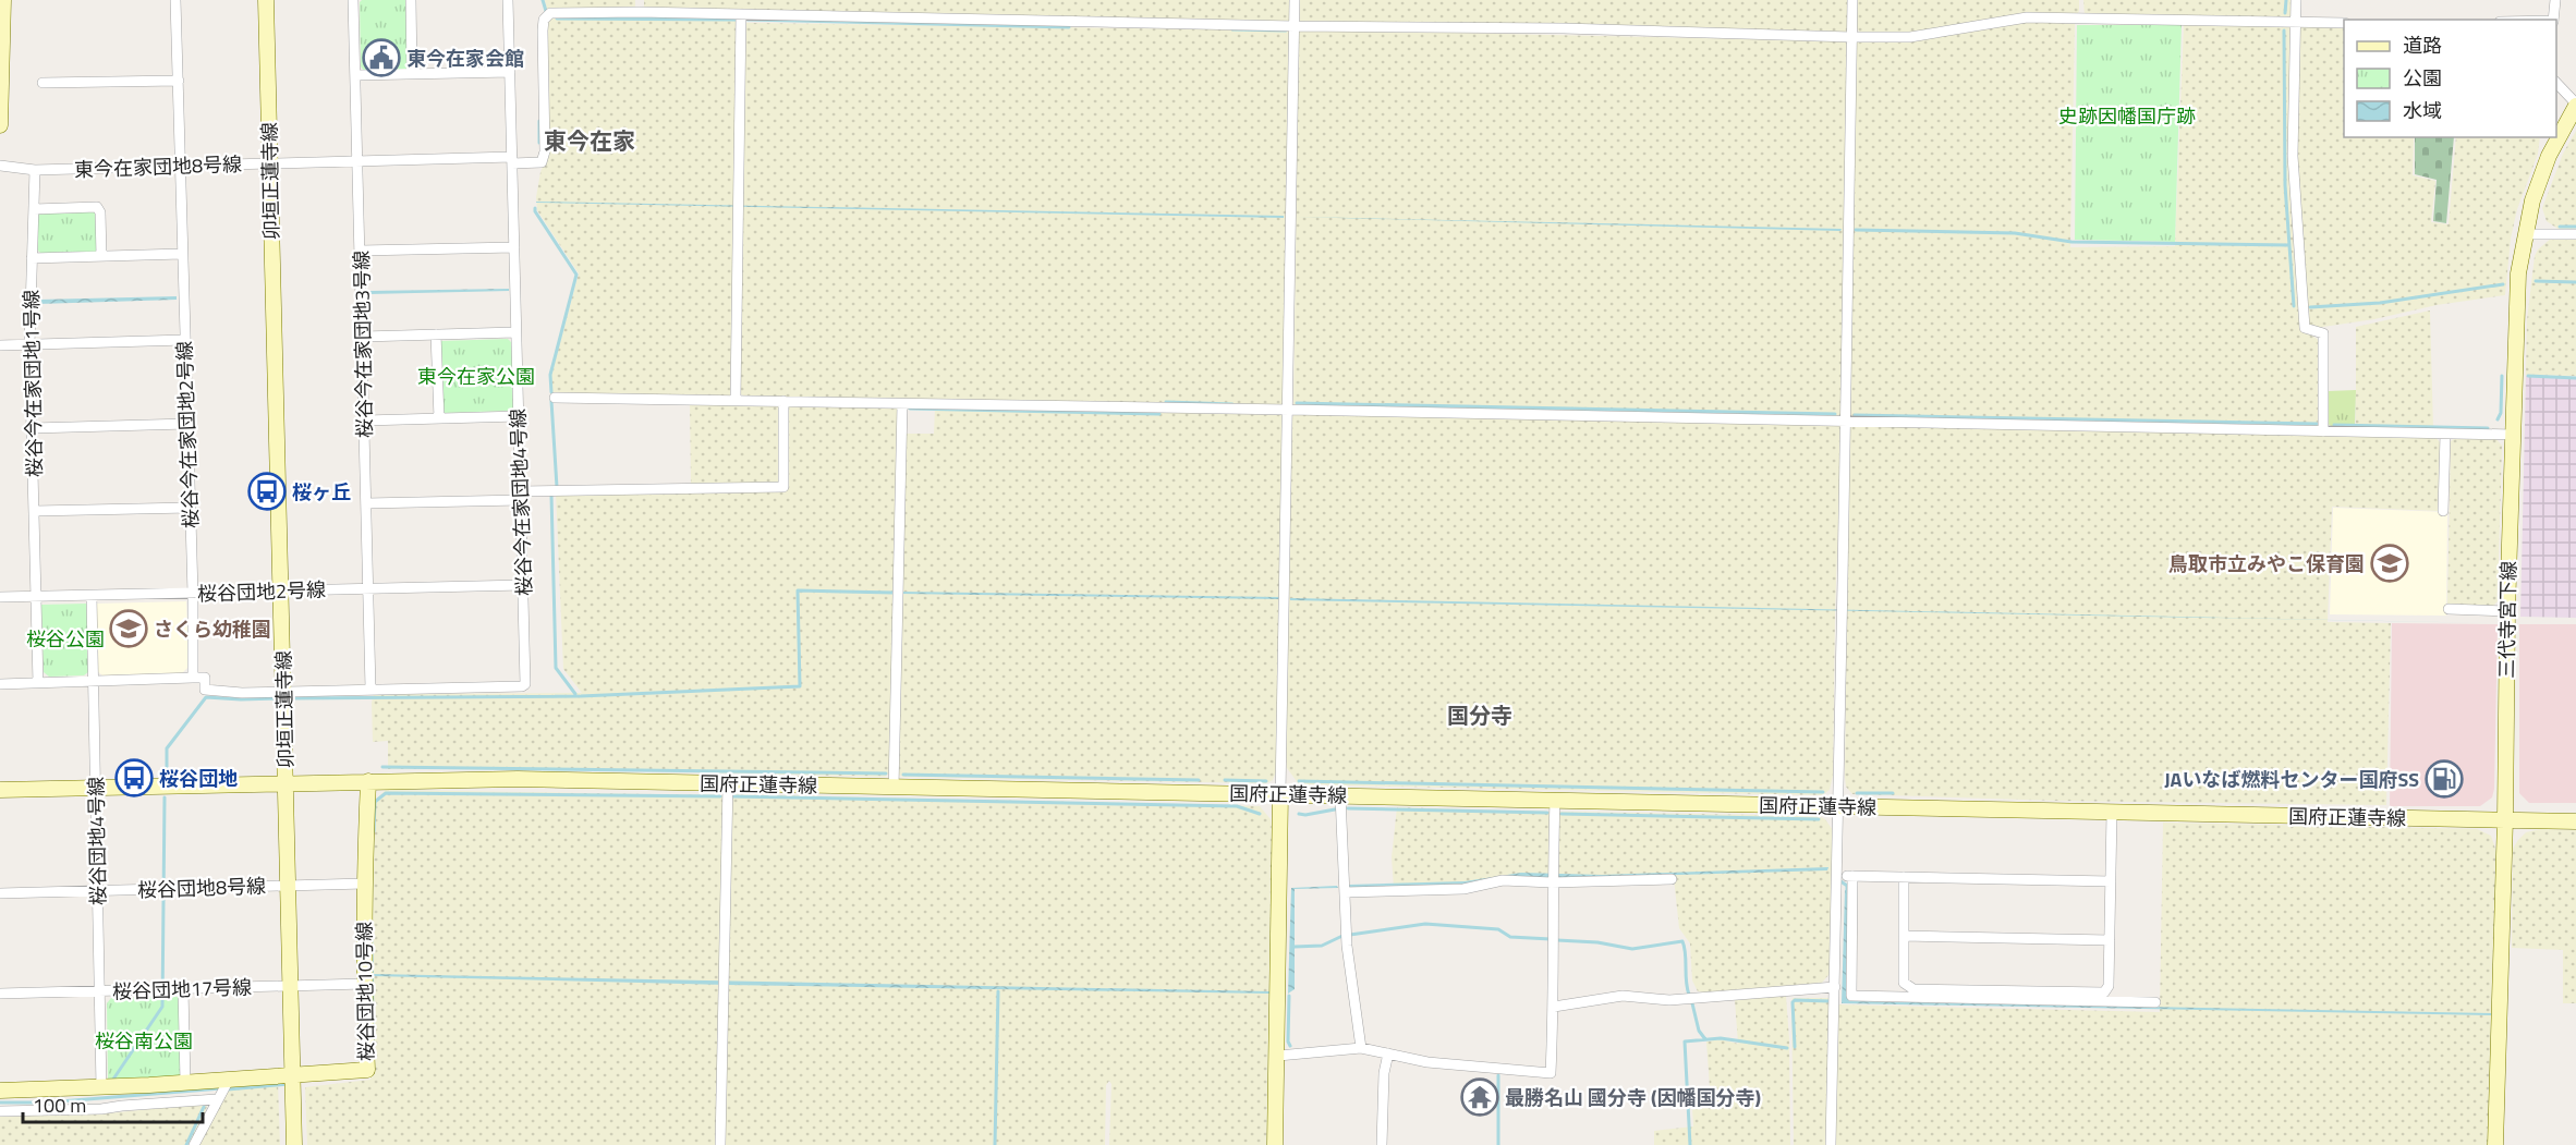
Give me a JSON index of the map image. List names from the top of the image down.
{
  "streets": {
    "main road": [
      "卯垣正蓮寺線",
      "三代寺宮下線",
      "国府正蓮寺線",
      "桜谷団地10号線"
    ],
    "street": [
      "東今在家団地8号線",
      "桜谷今在家団地3号線",
      "桜谷今在家団地1号線",
      "桜谷今在家団地2号線",
      "桜谷今在家団地4号線",
      "桜谷団地2号線",
      "桜谷団地4号線",
      "桜谷団地8号線",
      "桜谷団地17号線"
    ]
  },
  "crossings": [
    ["東今在家団地8号線", "卯垣正蓮寺線"],
    ["東今在家団地8号線", "桜谷今在家団地3号線"],
    ["東今在家団地8号線", "桜谷今在家団地1号線"],
    ["東今在家団地8号線", "桜谷今在家団地2号線"],
    ["東今在家団地8号線", "桜谷今在家団地4号線"],
    ["卯垣正蓮寺線", "桜谷今在家団地4号線"],
    ["卯垣正蓮寺線", "桜谷団地2号線"],
    ["卯垣正蓮寺線", "国府正蓮寺線"],
    ["卯垣正蓮寺線", "桜谷団地8号線"],
    ["卯垣正蓮寺線", "桜谷団地17号線"],
    ["卯垣正蓮寺線", "桜谷団地10号線"],
    ["桜谷今在家団地3号線", "桜谷今在家団地4号線"],
    ["桜谷今在家団地3号線", "桜谷団地2号線"],
    ["桜谷今在家団地1号線", "桜谷団地2号線"],
    ["桜谷今在家団地2号線", "桜谷今在家団地4号線"],
    ["桜谷今在家団地2号線", "桜谷団地2号線"],
    ["桜谷今在家団地4号線", "桜谷団地2号線"],
    ["桜谷団地2号線", "桜谷団地4号線"],
    ["三代寺宮下線", "国府正蓮寺線"],
    ["国府正蓮寺線", "桜谷団地4号線"],
    ["国府正蓮寺線", "桜谷団地10号線"],
    ["桜谷団地4号線", "桜谷団地8号線"],
    ["桜谷団地4号線", "桜谷団地17号線"],
    ["桜谷団地4号線", "桜谷団地10号線"],
    ["桜谷団地8号線", "桜谷団地10号線"],
    ["桜谷団地17号線", "桜谷団地10号線"]
  ],
  "districts": ["東今在家", "国分寺"],
  "parks": [
    "史跡因幡国庁跡",
    "東今在家公園",
    "桜谷公園",
    "桜谷南公園"
  ],
  "places": {
    "public building": ["東今在家会館"],
    "bus stop": ["桜ヶ丘", "桜谷団地"],
    "school or university": ["鳥取市立みやこ保育園", "さくら幼稚園"],
    "fuel station": ["JAいなば燃料センター国府SS"],
    "temple": ["最勝名山 國分寺 (因幡国分寺)"]
  },
  "legend": ["道路", "公園", "水域"],
  "scale_bar": "100 m"
}
